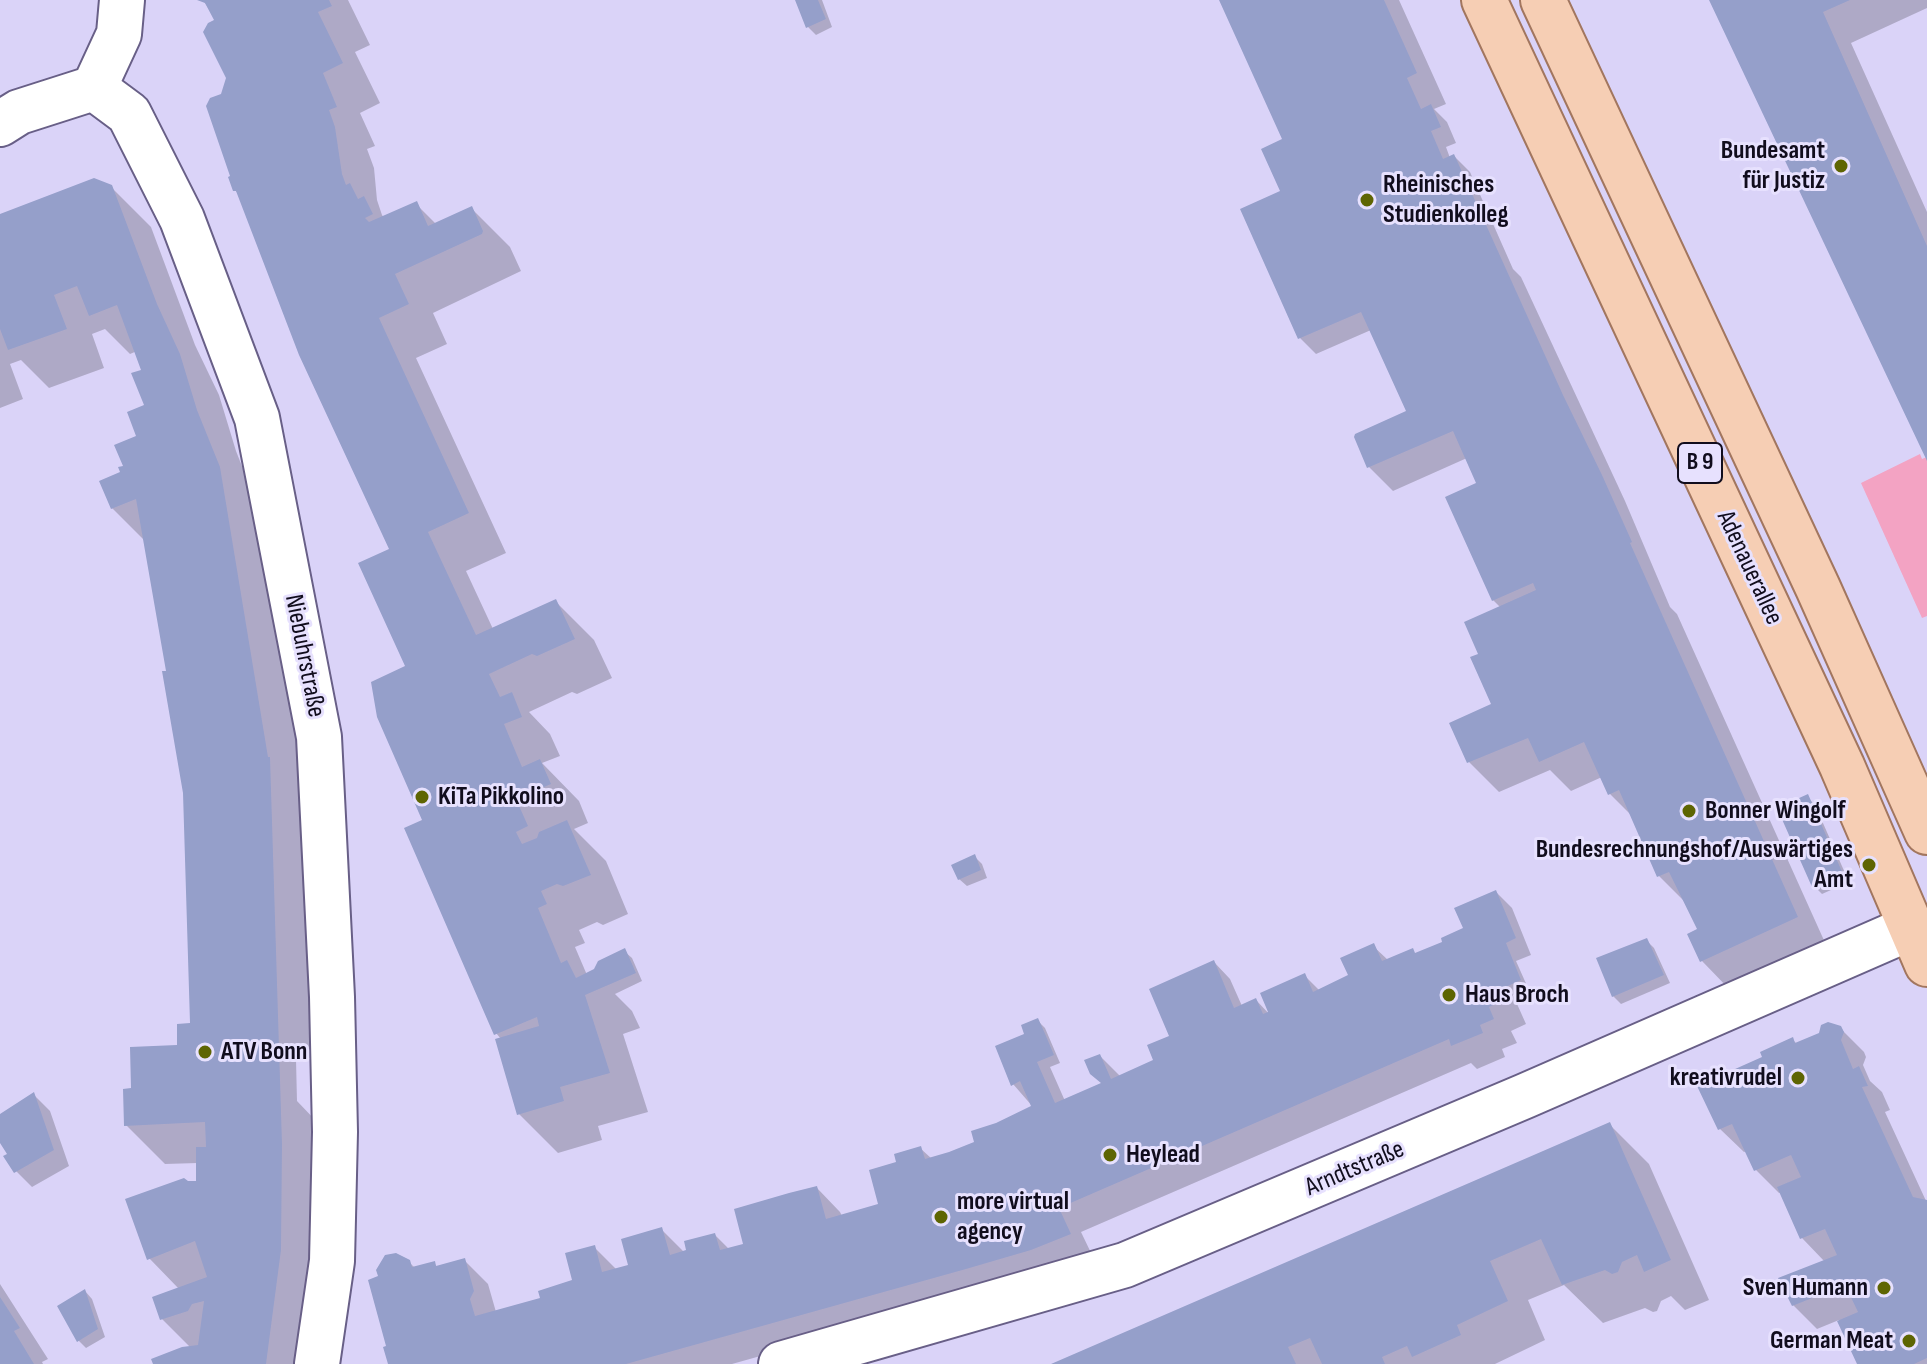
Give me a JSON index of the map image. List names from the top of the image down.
{
  "streets": {
    "main road": ["B 9", "Adenauerallee"],
    "street": ["Niebuhrstraße", "Arndtstraße"]
  },
  "crossings": [
    ["Adenauerallee", "Arndtstraße"]
  ],
  "places": [
    "Bundesamt für Justiz",
    "Rheinisches Studienkolleg",
    "KiTa Pikkolino",
    "Bonner Wingolf",
    "Bundesrechnungshof/Auswärtiges Amt",
    "Haus Broch",
    "ATV Bonn",
    "kreativrudel",
    "Heylead",
    "more virtual agency",
    "Sven Humann",
    "German Meat"
  ]
}
